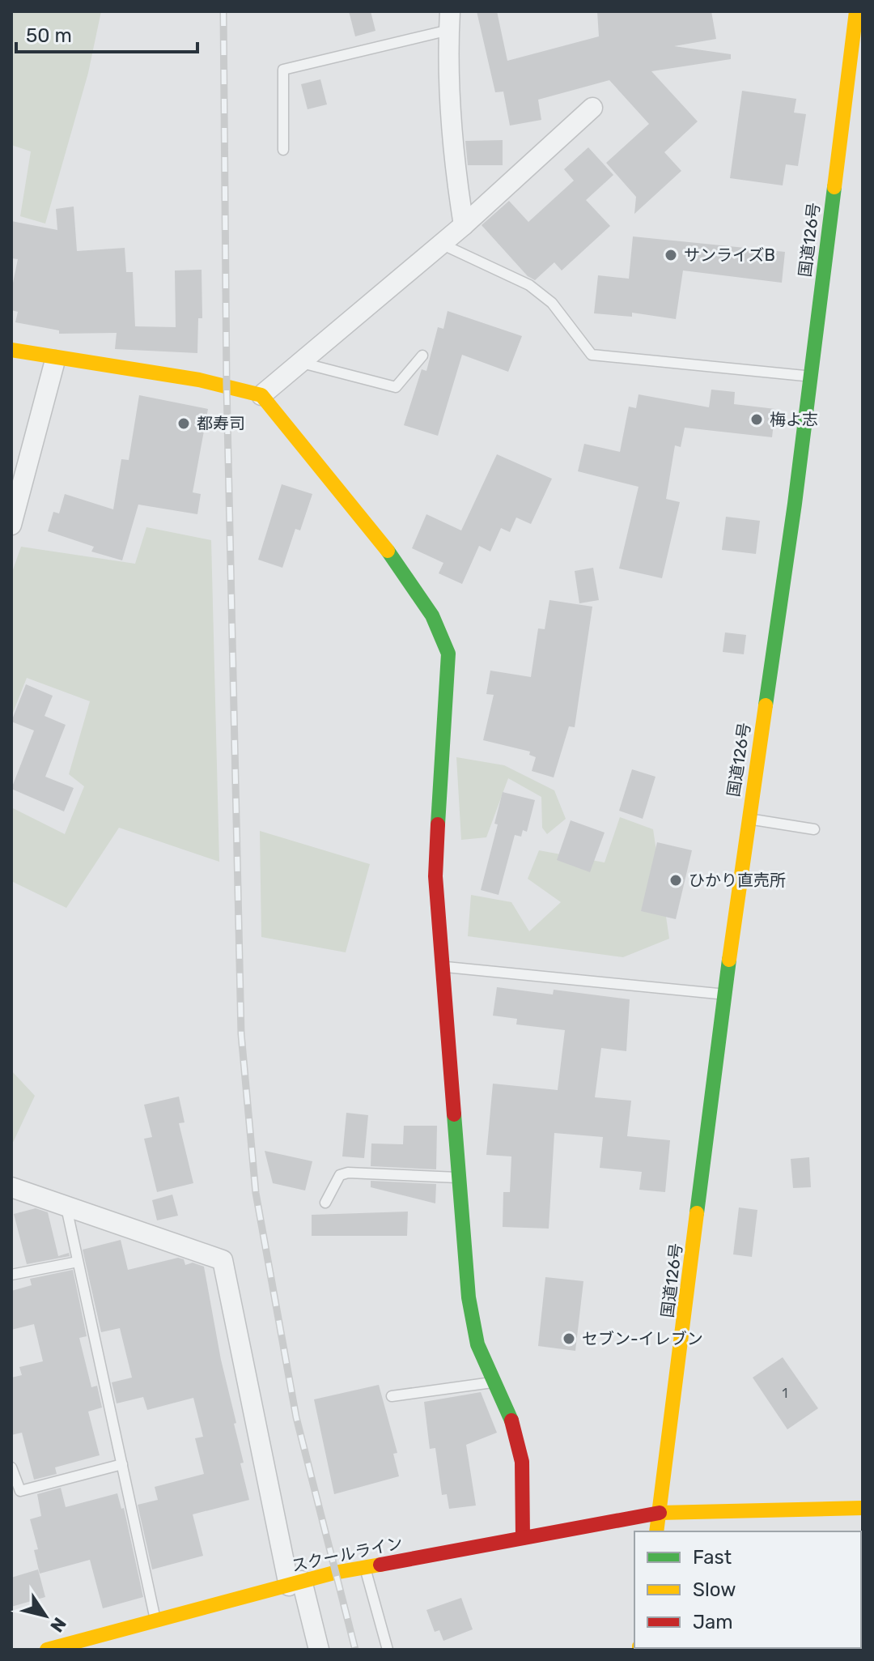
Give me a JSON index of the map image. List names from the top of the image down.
{
  "streets": {
    "main road": ["国道126号", "スクールライン"]
  },
  "crossings": [
    ["国道126号", "スクールライン"]
  ],
  "places": [
    "サンライズB",
    "梅よ志",
    "都寿司",
    "ひかり直売所",
    "セブン-イレブン"
  ],
  "house_numbers": ["1"],
  "legend": ["Fast", "Slow", "Jam"],
  "scale_bar": "50 m",
  "north": "bottom right"
}
